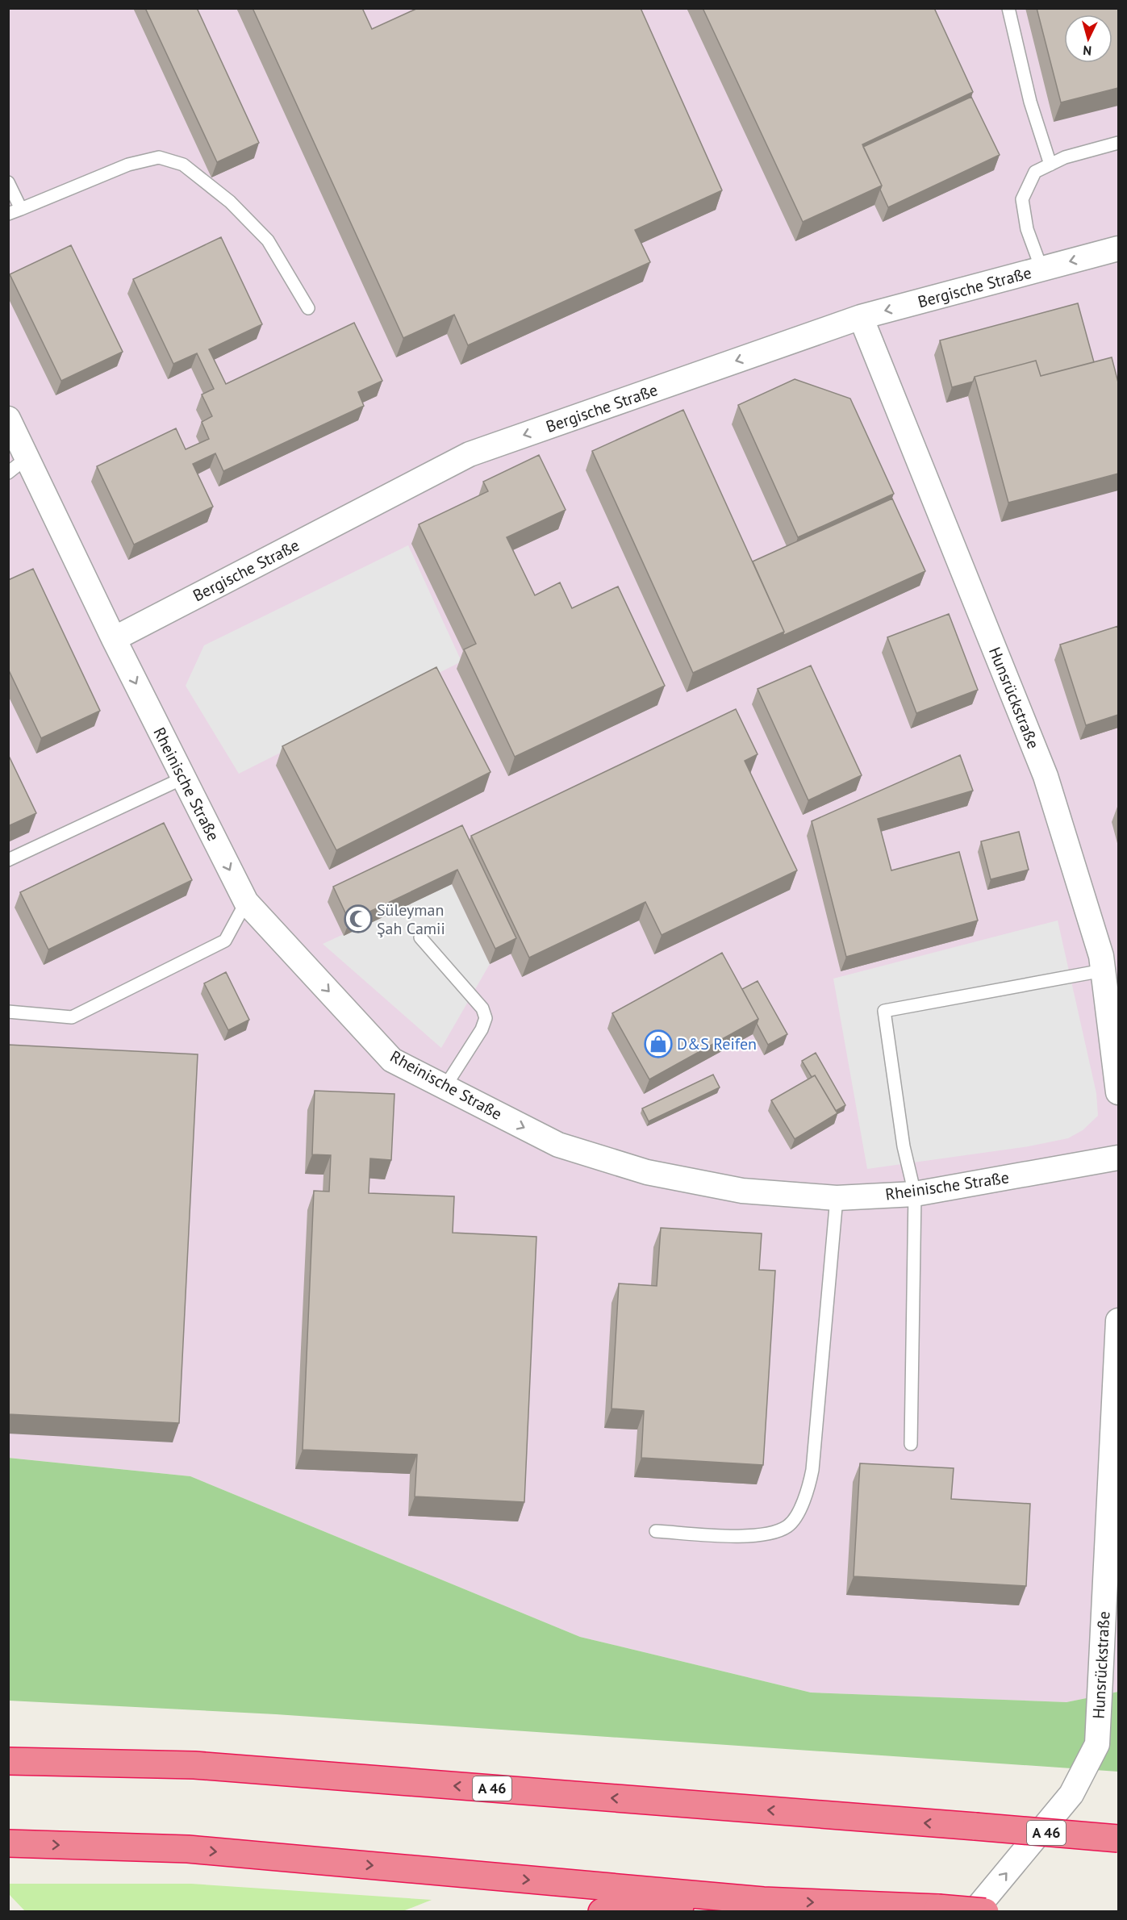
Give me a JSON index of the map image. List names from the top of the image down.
{
  "streets": {
    "highway": ["A 46"],
    "street": ["Bergische Straße", "Hunsrückstraße", "Rheinische Straße"]
  },
  "crossings": [
    ["Bergische Straße", "Hunsrückstraße"],
    ["Bergische Straße", "Rheinische Straße"]
  ],
  "one_way": ["Bergische Straße", "Hunsrückstraße", "Rheinische Straße"],
  "places": {
    "mosque": ["Süleyman Şah Camii"],
    "shop": ["D&S Reifen"]
  },
  "north": "bottom"
}
